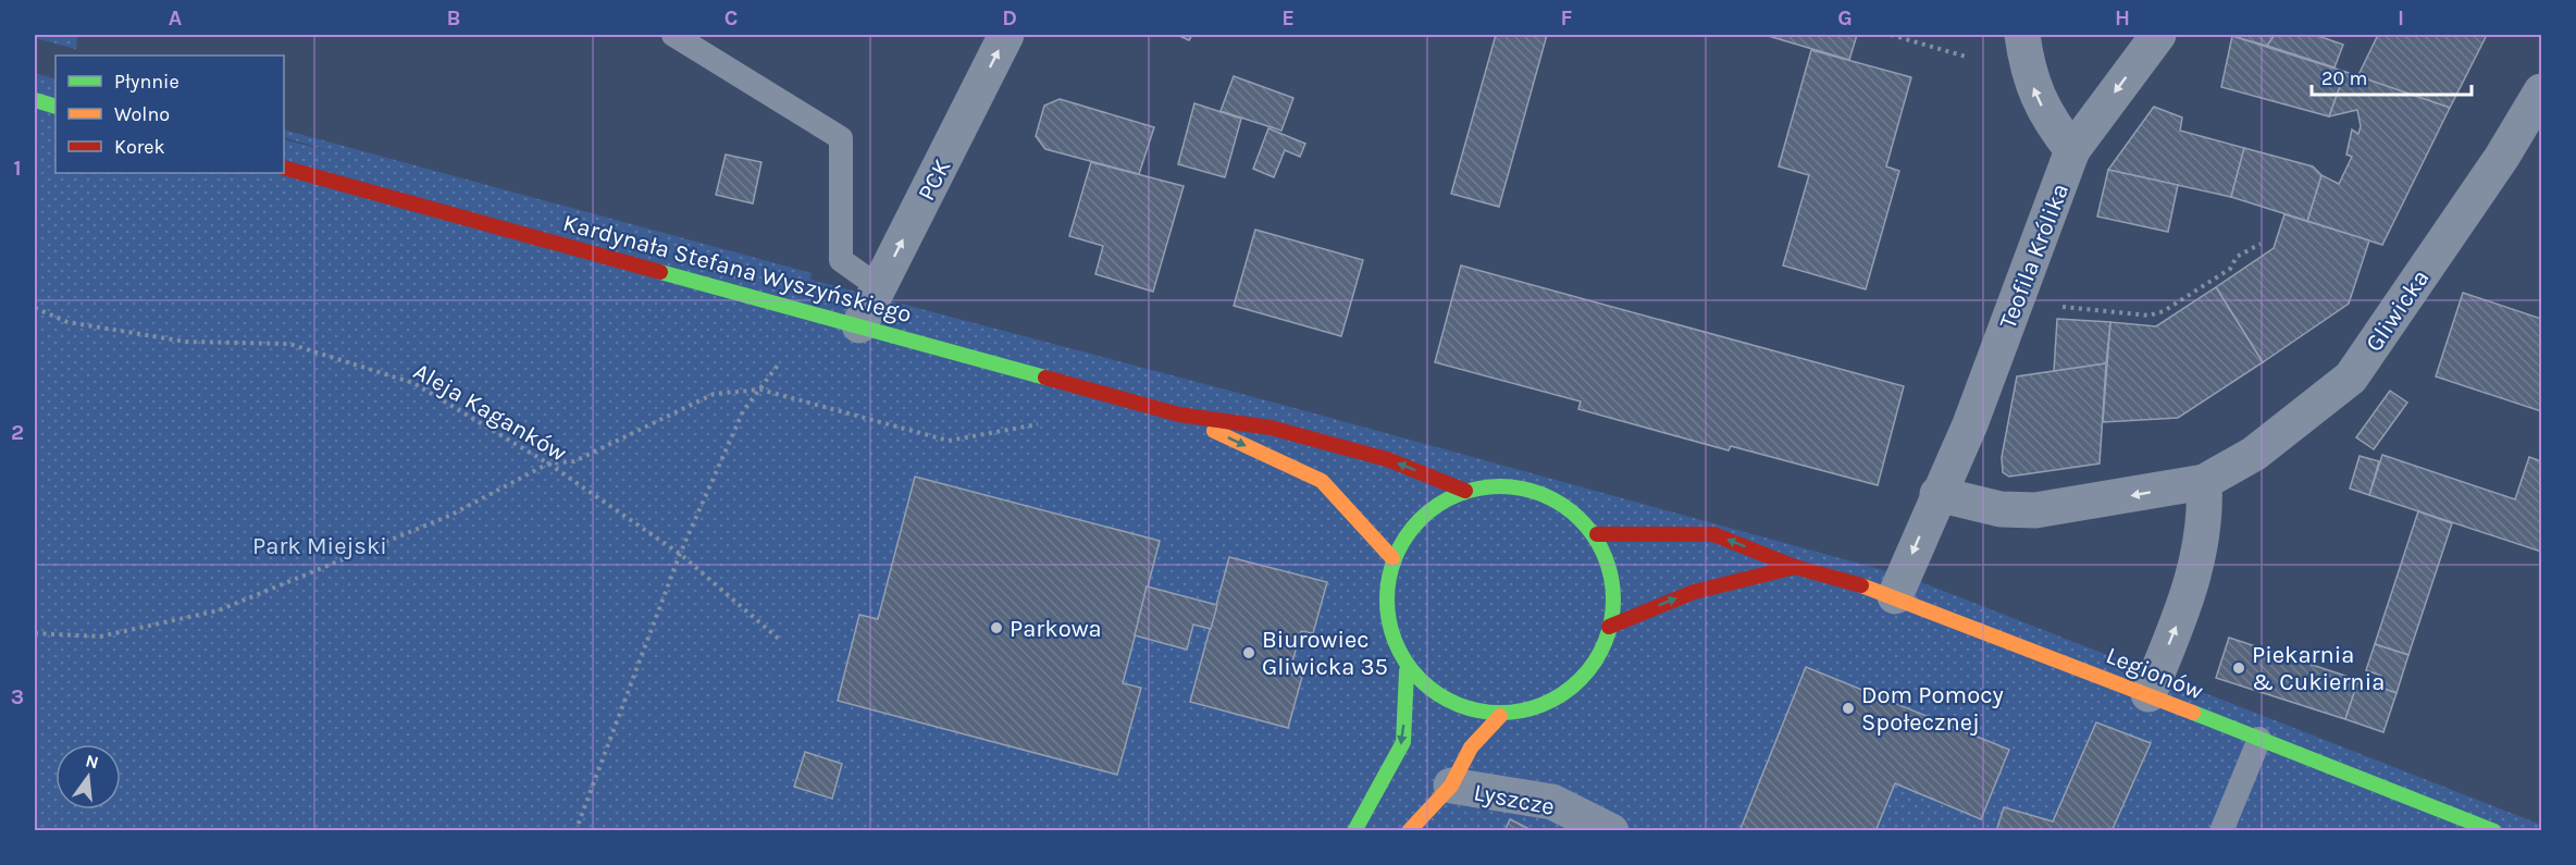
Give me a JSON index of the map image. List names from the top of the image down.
{
  "streets": {
    "street": [
      "PCK",
      "Teofila Królika",
      "Kardynała Stefana Wyszyńskiego",
      "Gliwicka",
      "Legionów",
      "Lyszcze"
    ],
    "path": ["Aleja Kaganków"]
  },
  "crossings": [
    ["PCK", "Kardynała Stefana Wyszyńskiego"],
    ["Teofila Królika", "Gliwicka"],
    ["Teofila Królika", "Legionów"],
    ["Kardynała Stefana Wyszyńskiego", "Legionów"]
  ],
  "one_way": ["PCK"],
  "parks": ["Park Miejski"],
  "places": [
    "Parkowa",
    "Biurowiec Gliwicka 35",
    "Piekarnia & Cukiernia",
    "Dom Pomocy Społecznej"
  ],
  "legend": ["Płynnie", "Wolno", "Korek"],
  "scale_bar": "20 m",
  "north": "top",
  "grid": {
    "columns": [
      "A",
      "B",
      "C",
      "D",
      "E",
      "F",
      "G",
      "H",
      "I"
    ],
    "rows": ["1", "2", "3"]
  }
}
